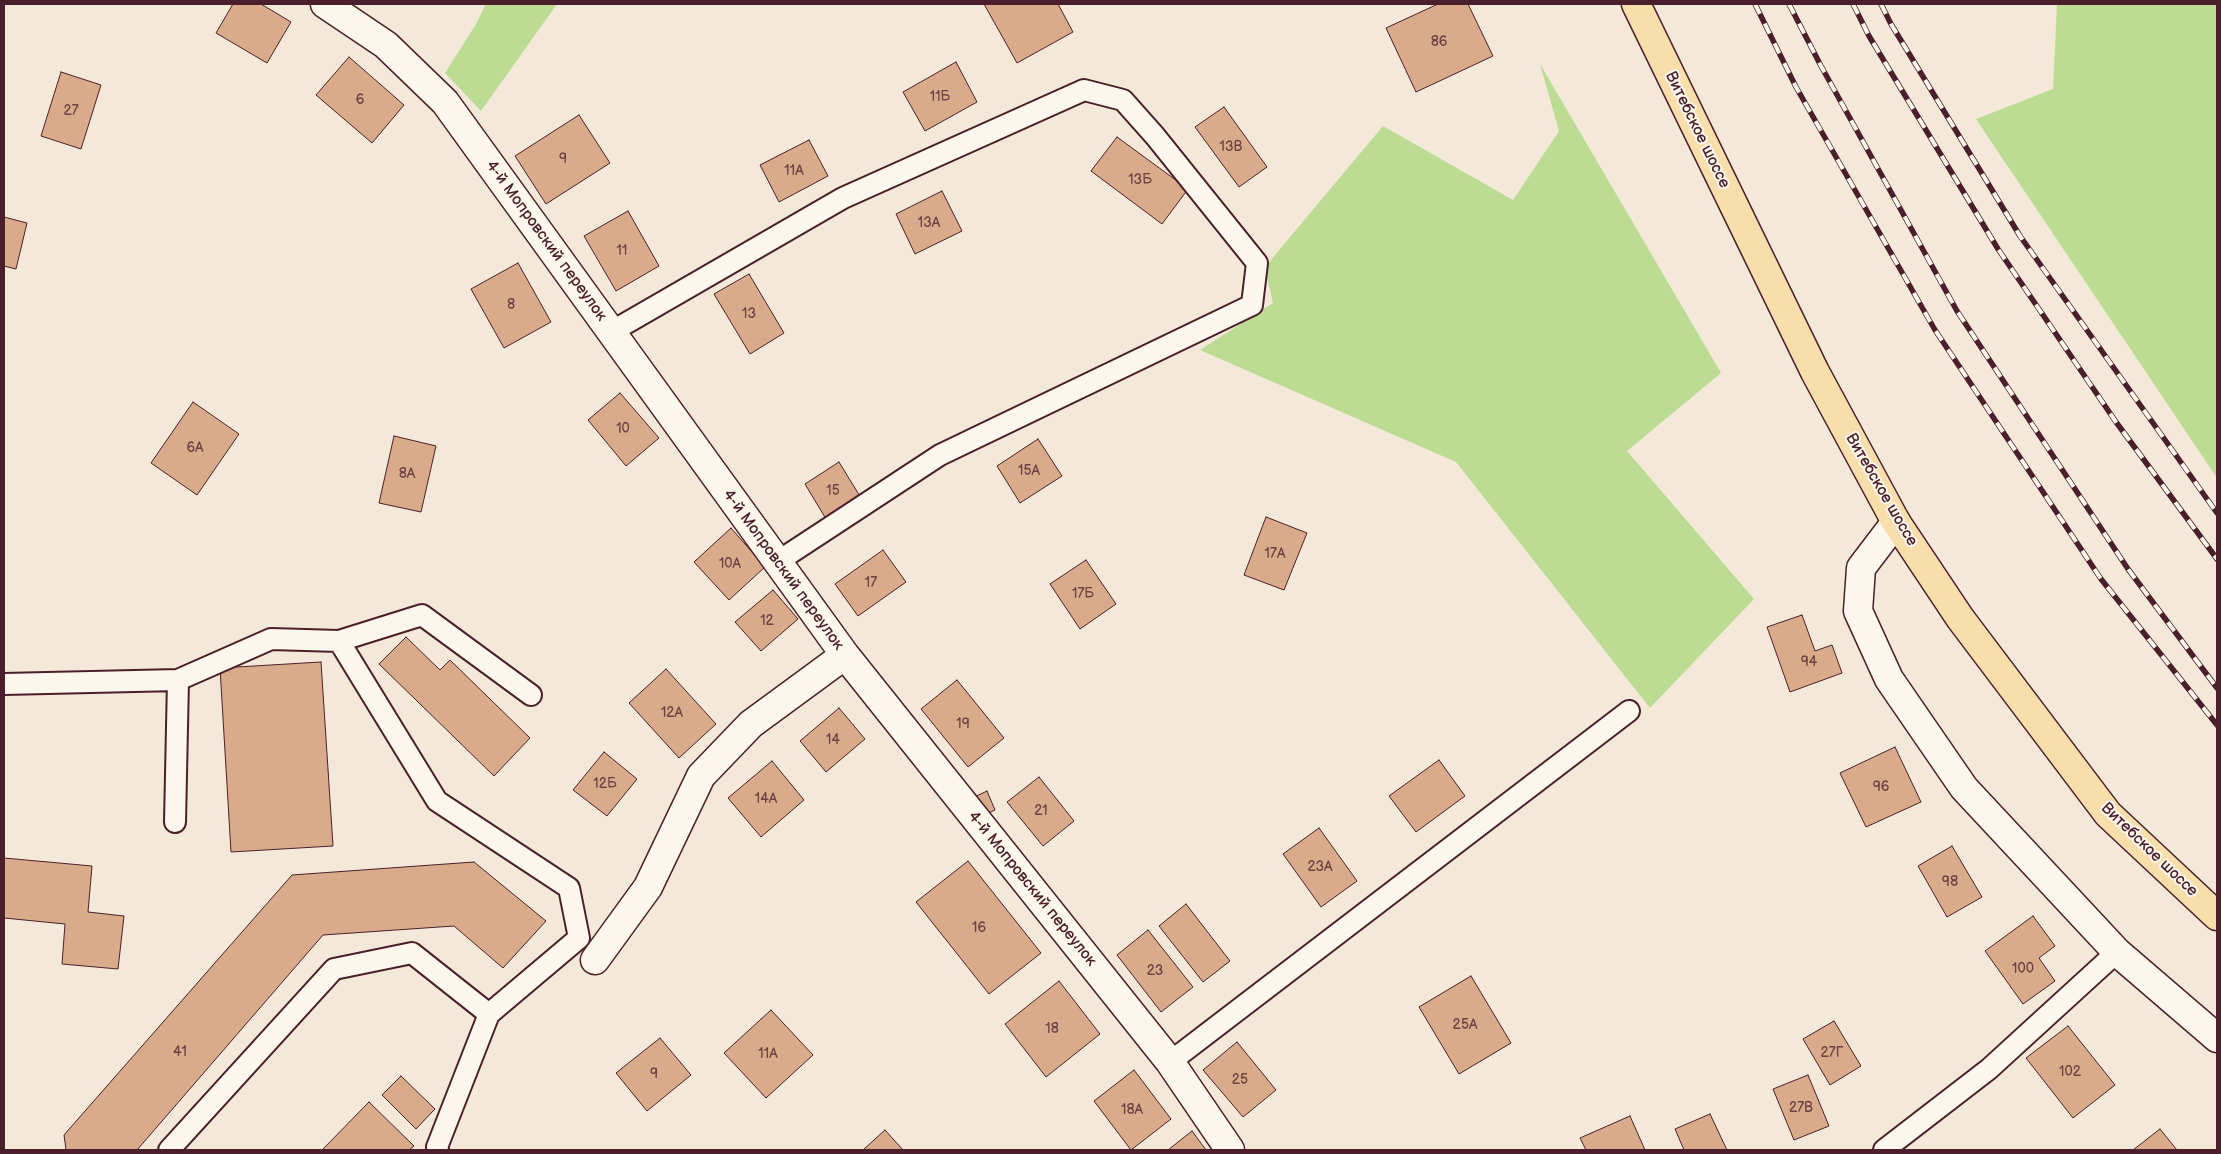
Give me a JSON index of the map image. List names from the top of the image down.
{
  "streets": {
    "main road": ["Витебское шоссе"],
    "street": ["4-й Мопровский переулок"]
  },
  "house_numbers": [
    "86",
    "11Б",
    "6",
    "27",
    "13В",
    "9",
    "11А",
    "13Б",
    "13А",
    "11",
    "8",
    "13",
    "10",
    "6А",
    "15А",
    "8А",
    "15",
    "17А",
    "10А",
    "17",
    "17Б",
    "12",
    "94",
    "12А",
    "19",
    "14",
    "12Б",
    "96",
    "14А",
    "21",
    "23А",
    "98",
    "16",
    "100",
    "23",
    "25А",
    "18",
    "41",
    "27Г",
    "11А",
    "102",
    "9",
    "25",
    "27В",
    "18А"
  ]
}
